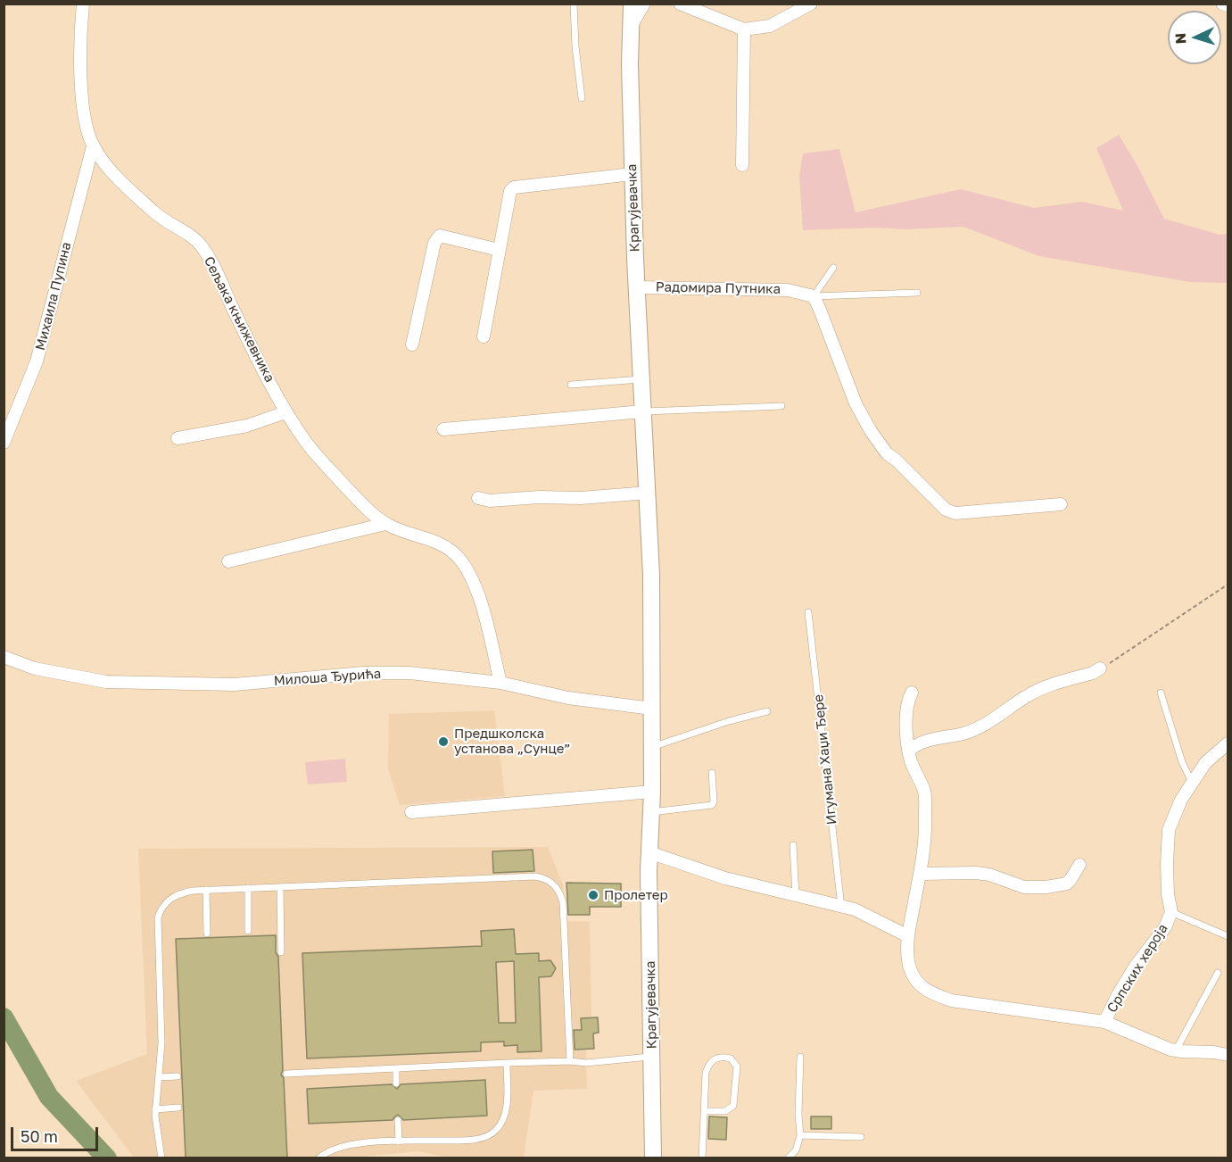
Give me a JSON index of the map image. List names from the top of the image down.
{
  "streets": {
    "main road": ["Крагујевачка"],
    "street": [
      "Радомира Путника",
      "Михаила Пупина",
      "Сељака књижевника",
      "Милоша Ђурића",
      "Српских хероја"
    ],
    "lane": ["Игумана Хаџи Ђере"]
  },
  "crossings": [
    ["Крагујевачка", "Радомира Путника"],
    ["Крагујевачка", "Милоша Ђурића"],
    ["Михаила Пупина", "Сељака књижевника"],
    ["Сељака књижевника", "Милоша Ђурића"]
  ],
  "places": ["Предшколска установа „Сунце”", "Пролетер"],
  "scale_bar": "50 m",
  "north": "left"
}
